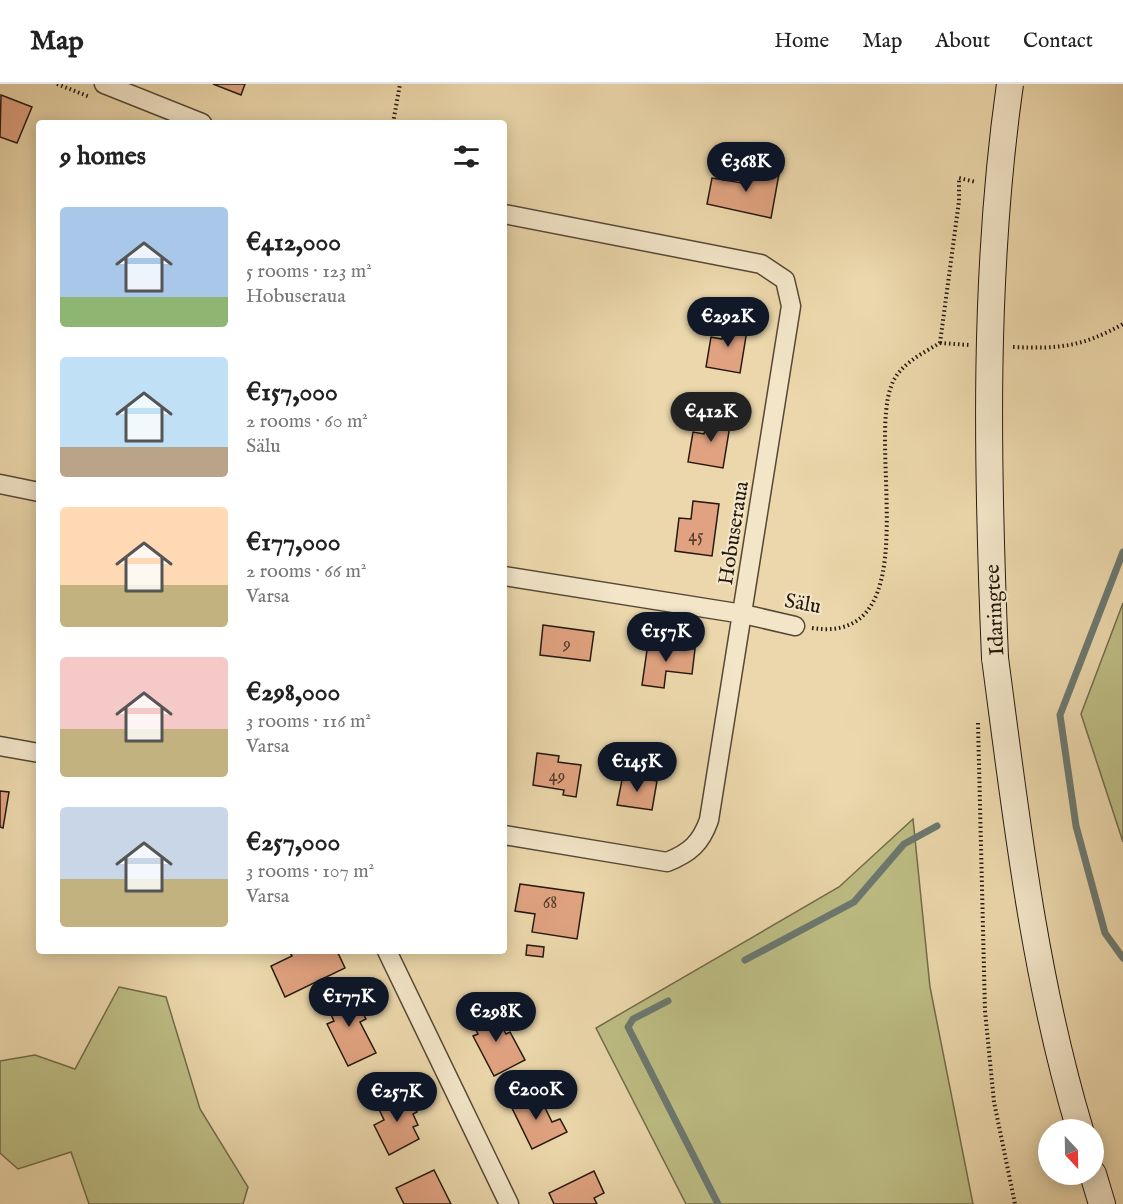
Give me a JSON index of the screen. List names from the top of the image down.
{
  "streets": {
    "main road": ["Idaringtee"],
    "street": ["Hobuseraua", "Sälu"]
  },
  "crossings": [
    ["Hobuseraua", "Sälu"]
  ],
  "house_numbers": [
    "45",
    "9",
    "49",
    "68"
  ],
  "north": "bottom",
  "page": {
    "header": "Map",
    "nav": [
      "Home",
      "Map",
      "About",
      "Contact"
    ],
    "heading": "9 homes",
    "price": [
      "€368K",
      "€292K",
      "€412K",
      "€157K",
      "€145K",
      "€177K",
      "€298K",
      "€200K",
      "€257K"
    ],
    "list": [
      {
        "name": "€412,000",
        "note": "5 rooms · 123 m² · Hobuseraua"
      },
      {
        "name": "€157,000",
        "note": "2 rooms · 60 m² · Sälu"
      },
      {
        "name": "€177,000",
        "note": "2 rooms · 66 m² · Varsa"
      },
      {
        "name": "€298,000",
        "note": "3 rooms · 116 m² · Varsa"
      },
      {
        "name": "€257,000",
        "note": "3 rooms · 107 m² · Varsa"
      }
    ]
  }
}
